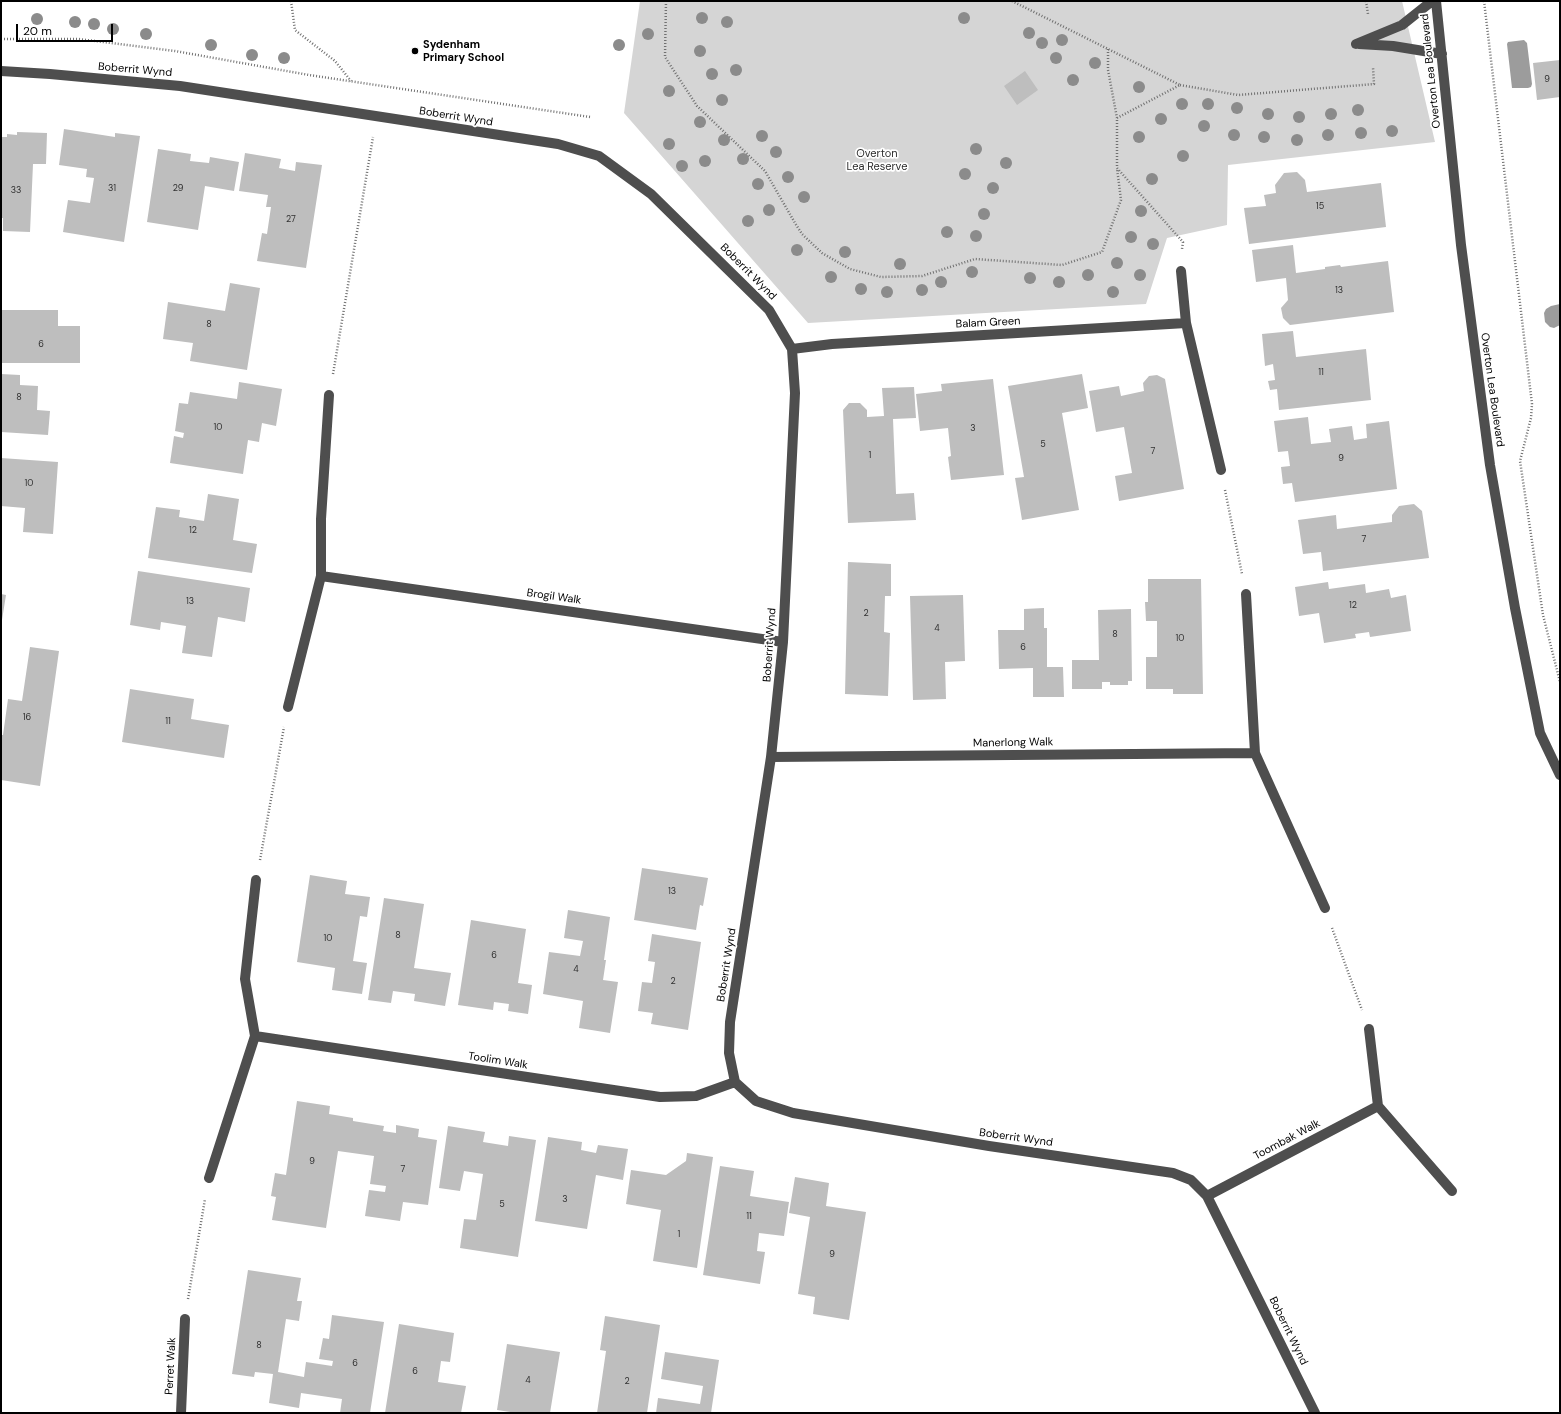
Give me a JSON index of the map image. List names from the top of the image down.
{
  "streets": {
    "street": [
      "Boberrit Wynd",
      "Overton Lea Boulevard",
      "Balam Green",
      "Brogil Walk",
      "Manerlong Walk",
      "Toolim Walk",
      "Toombak Walk",
      "Perret Walk"
    ]
  },
  "crossings": [
    ["Boberrit Wynd", "Balam Green"],
    ["Boberrit Wynd", "Brogil Walk"],
    ["Boberrit Wynd", "Manerlong Walk"],
    ["Boberrit Wynd", "Toolim Walk"],
    ["Boberrit Wynd", "Toombak Walk"]
  ],
  "parks": ["Overton Lea Reserve"],
  "places": ["Sydenham Primary School"],
  "house_numbers": [
    "9",
    "31",
    "29",
    "33",
    "15",
    "27",
    "13",
    "8",
    "6",
    "11",
    "8",
    "10",
    "3",
    "5",
    "7",
    "1",
    "9",
    "10",
    "12",
    "7",
    "13",
    "12",
    "2",
    "4",
    "8",
    "10",
    "6",
    "16",
    "11",
    "13",
    "8",
    "10",
    "6",
    "4",
    "2",
    "9",
    "7",
    "3",
    "5",
    "11",
    "1",
    "9",
    "8",
    "6",
    "6",
    "4",
    "2"
  ],
  "scale_bar": "20 m"
}
